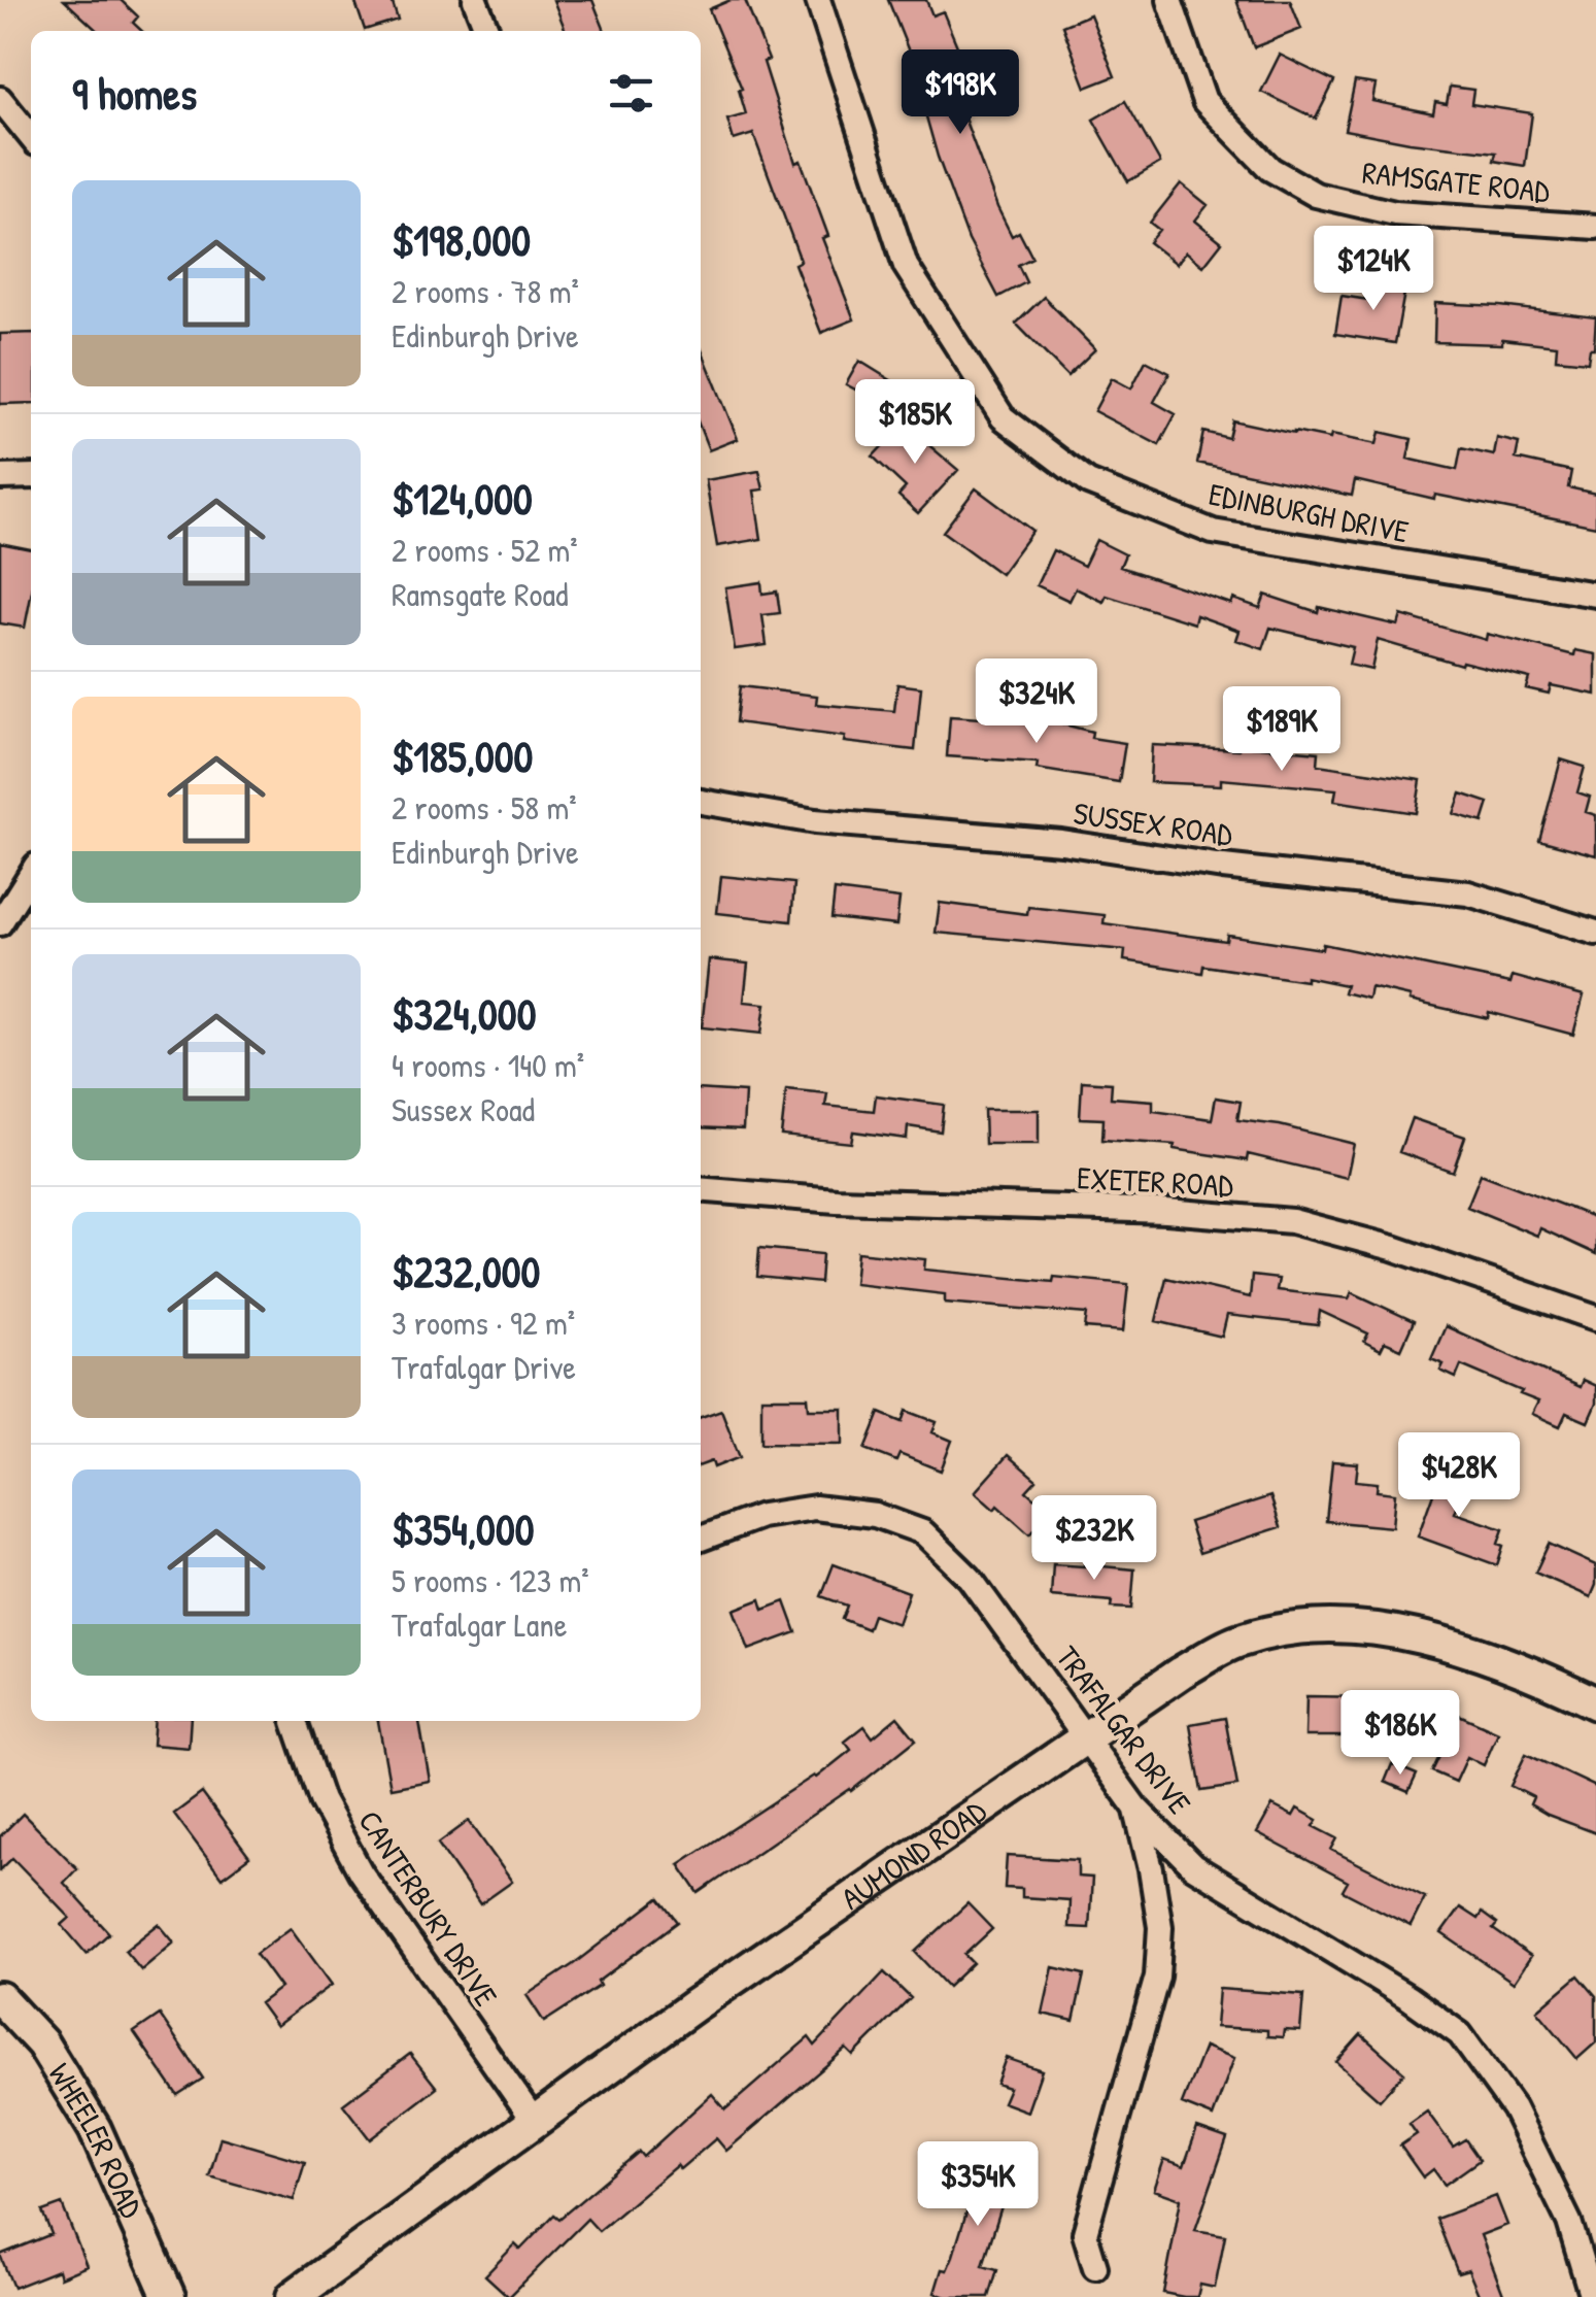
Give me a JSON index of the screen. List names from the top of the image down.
{
  "streets": {
    "street": [
      "RAMSGATE ROAD",
      "EDINBURGH DRIVE",
      "SUSSEX ROAD",
      "EXETER ROAD",
      "TRAFALGAR DRIVE",
      "AUMOND ROAD",
      "CANTERBURY DRIVE",
      "WHEELER ROAD"
    ]
  },
  "crossings": [
    ["TRAFALGAR DRIVE", "AUMOND ROAD"],
    ["AUMOND ROAD", "CANTERBURY DRIVE"]
  ],
  "page": {
    "heading": "9 homes",
    "price": [
      "$198K",
      "$124K",
      "$185K",
      "$324K",
      "$189K",
      "$428K",
      "$232K",
      "$186K",
      "$354K"
    ],
    "list": [
      {
        "name": "$198,000",
        "note": "2 rooms · 78 m² · Edinburgh Drive"
      },
      {
        "name": "$124,000",
        "note": "2 rooms · 52 m² · Ramsgate Road"
      },
      {
        "name": "$185,000",
        "note": "2 rooms · 58 m² · Edinburgh Drive"
      },
      {
        "name": "$324,000",
        "note": "4 rooms · 140 m² · Sussex Road"
      },
      {
        "name": "$232,000",
        "note": "3 rooms · 92 m² · Trafalgar Drive"
      },
      {
        "name": "$354,000",
        "note": "5 rooms · 123 m² · Trafalgar Lane"
      }
    ]
  }
}
